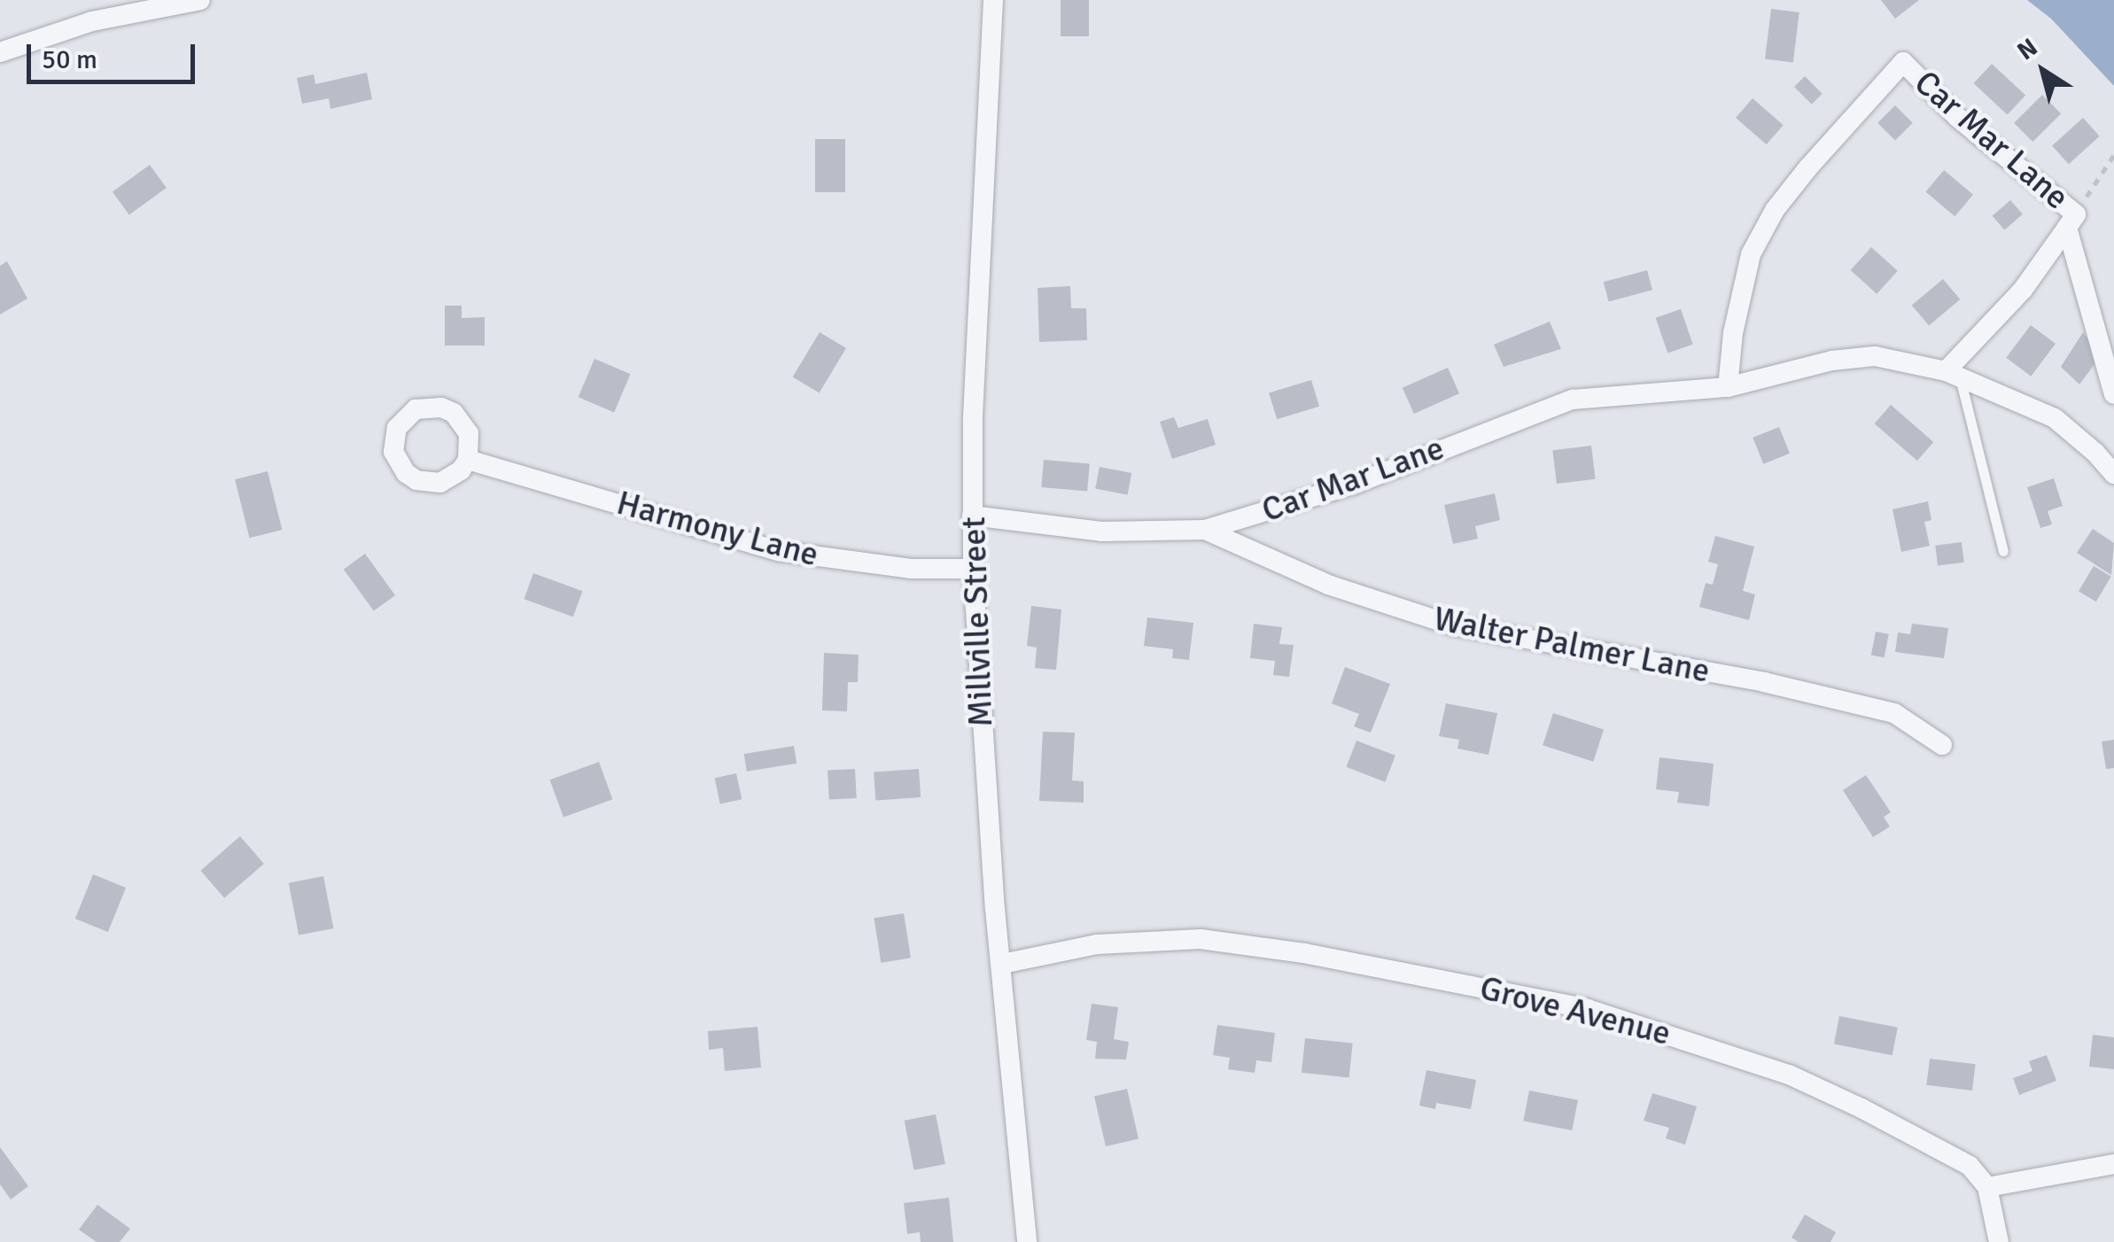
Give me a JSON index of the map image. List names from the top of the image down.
{
  "streets": {
    "street": [
      "Car Mar Lane",
      "Harmony Lane",
      "Millville Street",
      "Walter Palmer Lane",
      "Grove Avenue"
    ]
  },
  "crossings": [
    ["Car Mar Lane", "Millville Street"],
    ["Car Mar Lane", "Walter Palmer Lane"],
    ["Harmony Lane", "Millville Street"],
    ["Millville Street", "Grove Avenue"]
  ],
  "scale_bar": "50 m",
  "north": "top left"
}
